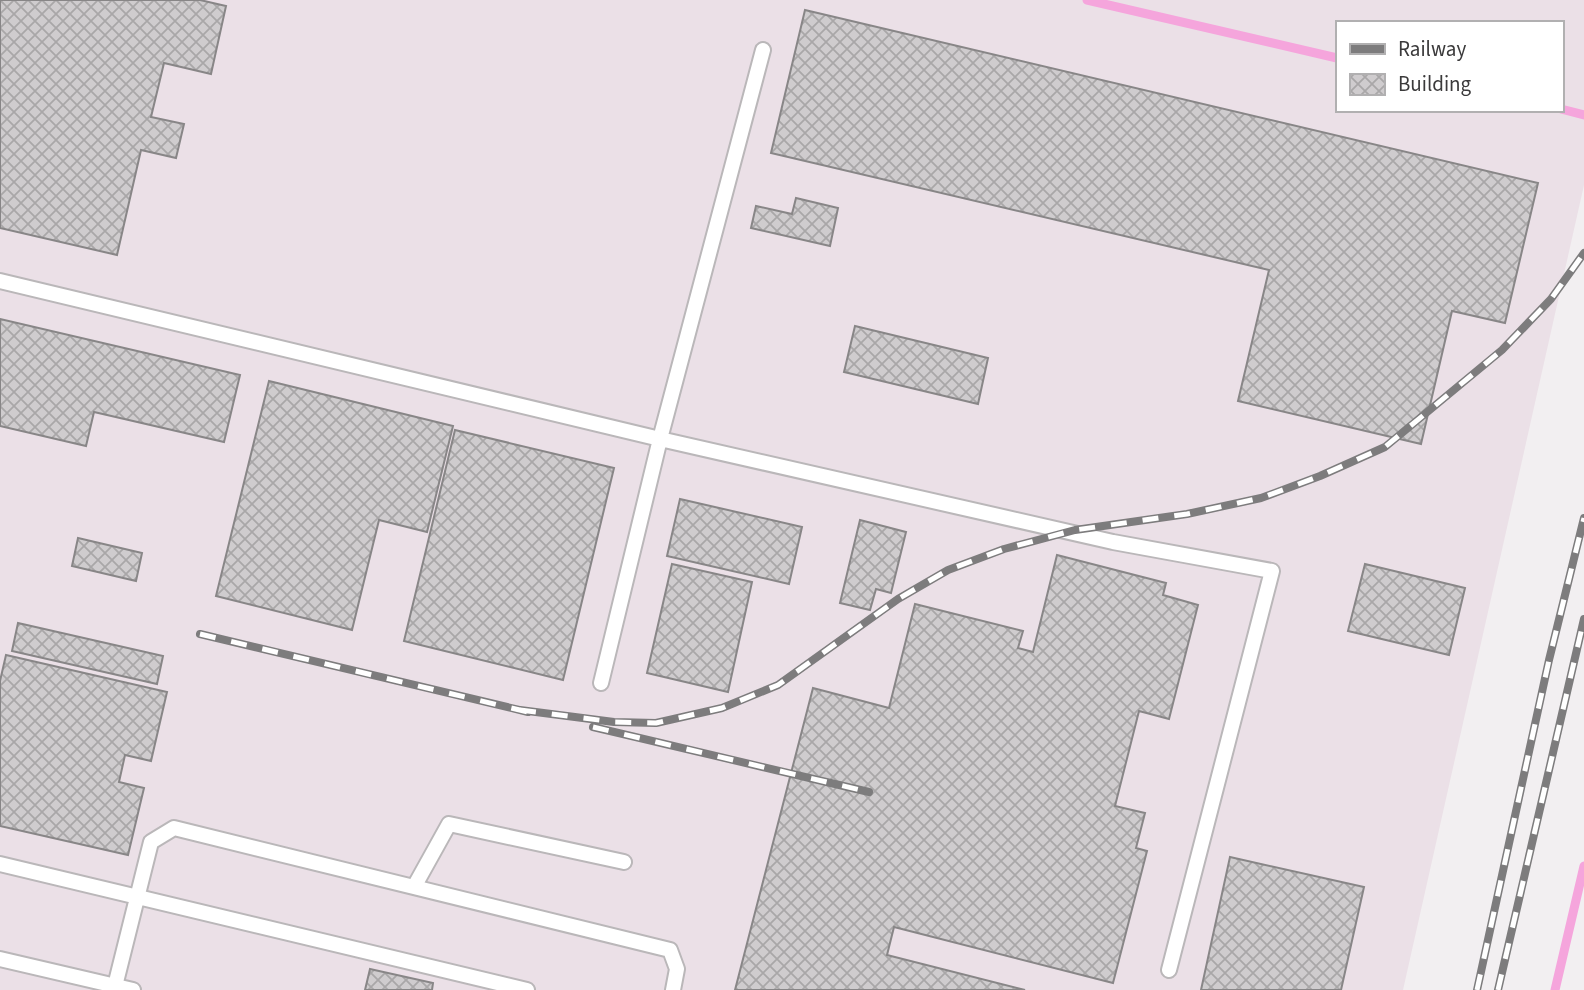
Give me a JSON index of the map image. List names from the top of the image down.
{
  "legend": ["Railway", "Building"]
}
